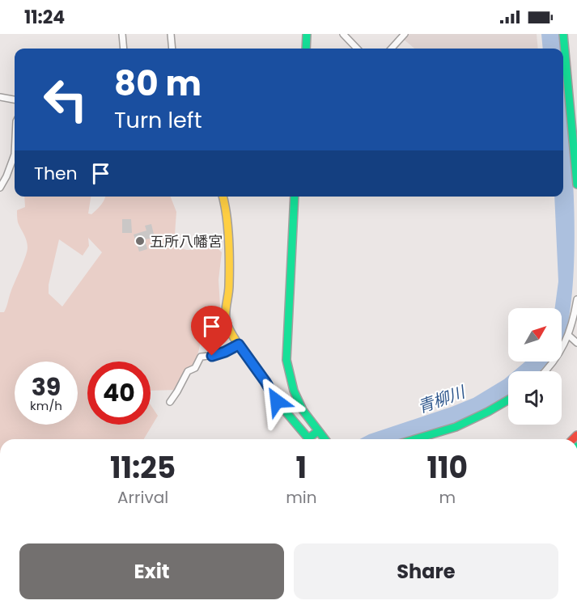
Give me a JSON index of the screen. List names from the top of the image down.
{
  "water": ["青柳川"],
  "places": ["五所八幡宮"],
  "north": "top right",
  "page": {
    "status": "11:24",
    "turn": ["80 m", "Turn left"],
    "then": "Then",
    "speed": "39 km/h",
    "limit": "40",
    "eta": [
      "11:25",
      "Arrival",
      "1",
      "min",
      "110",
      "m"
    ],
    "buttons": ["Exit", "Share"]
  }
}
